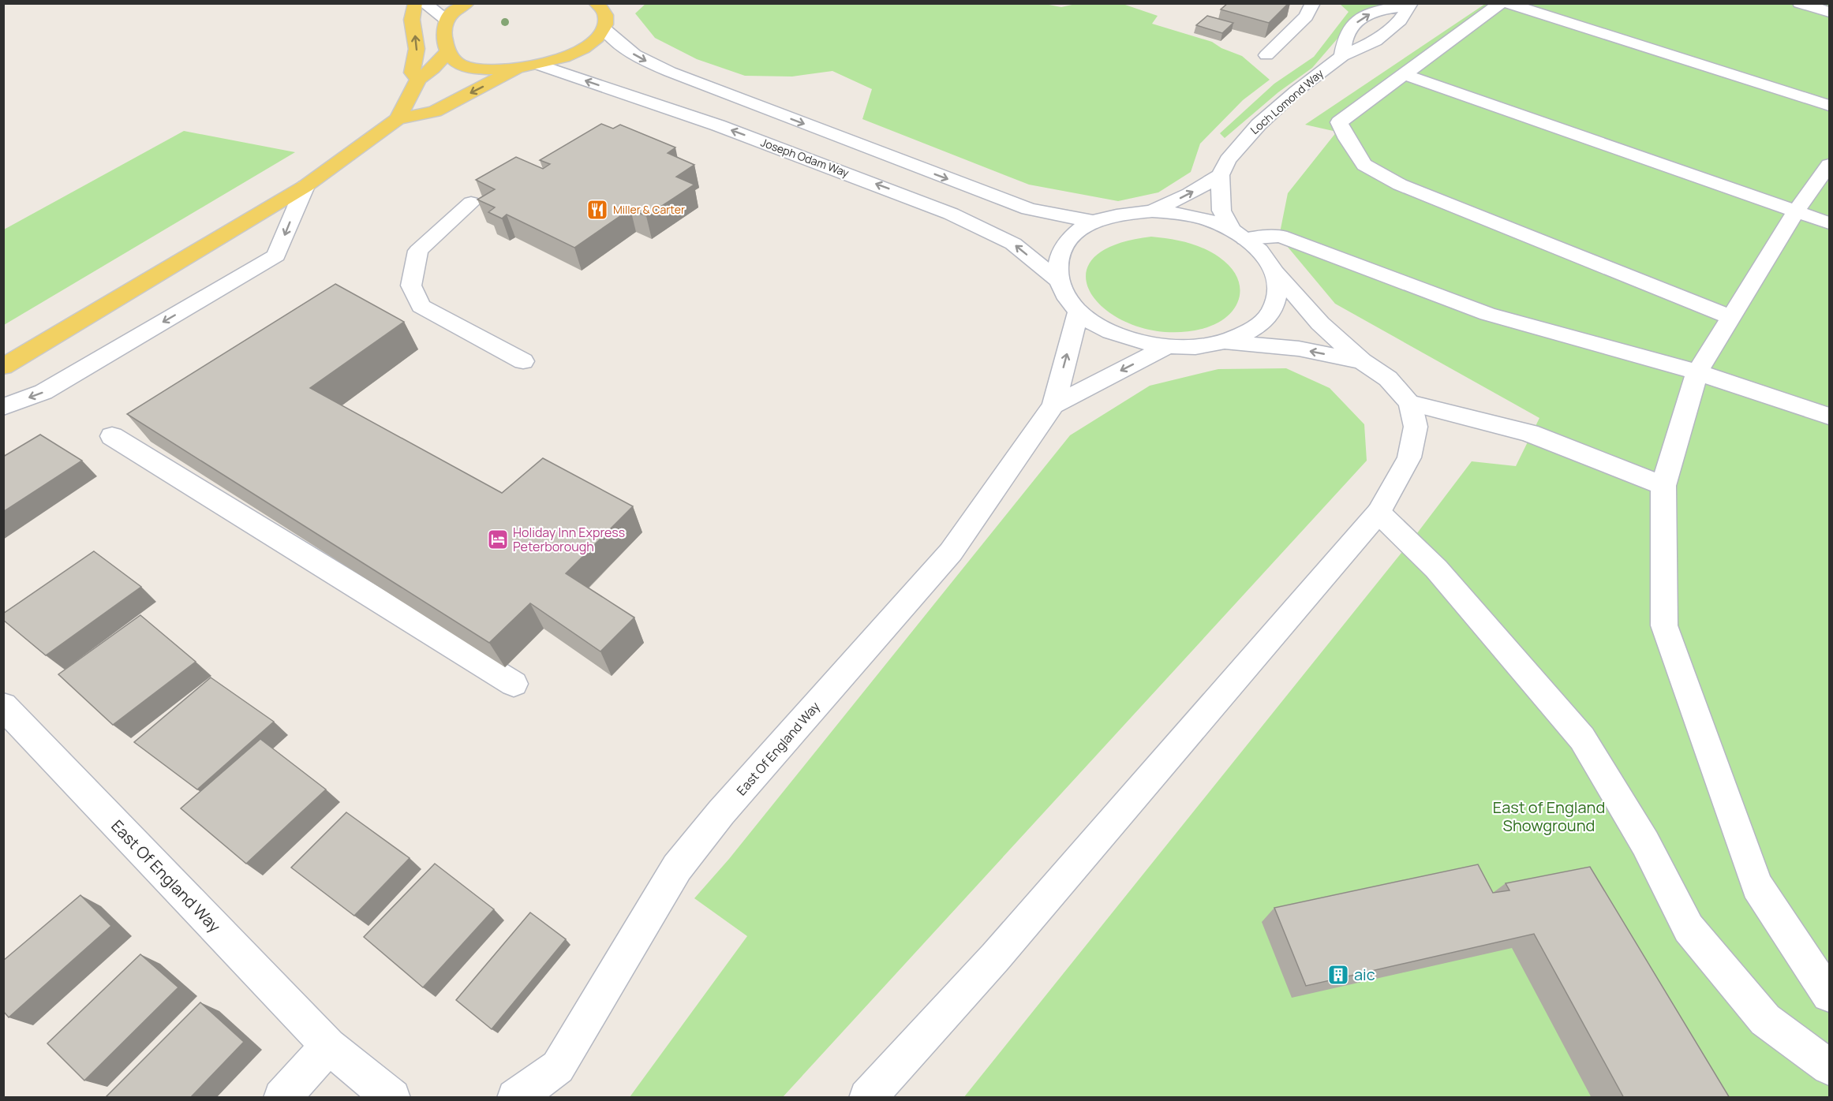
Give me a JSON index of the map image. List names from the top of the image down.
{
  "streets": {
    "street": ["Loch Lomond Way", "Joseph Odam Way", "East Of England Way"]
  },
  "parks": ["East of England Showground"],
  "places": {
    "restaurant": ["Miller & Carter"],
    "hotel": ["Holiday Inn Express Peterborough"],
    "building": ["aic"]
  }
}
